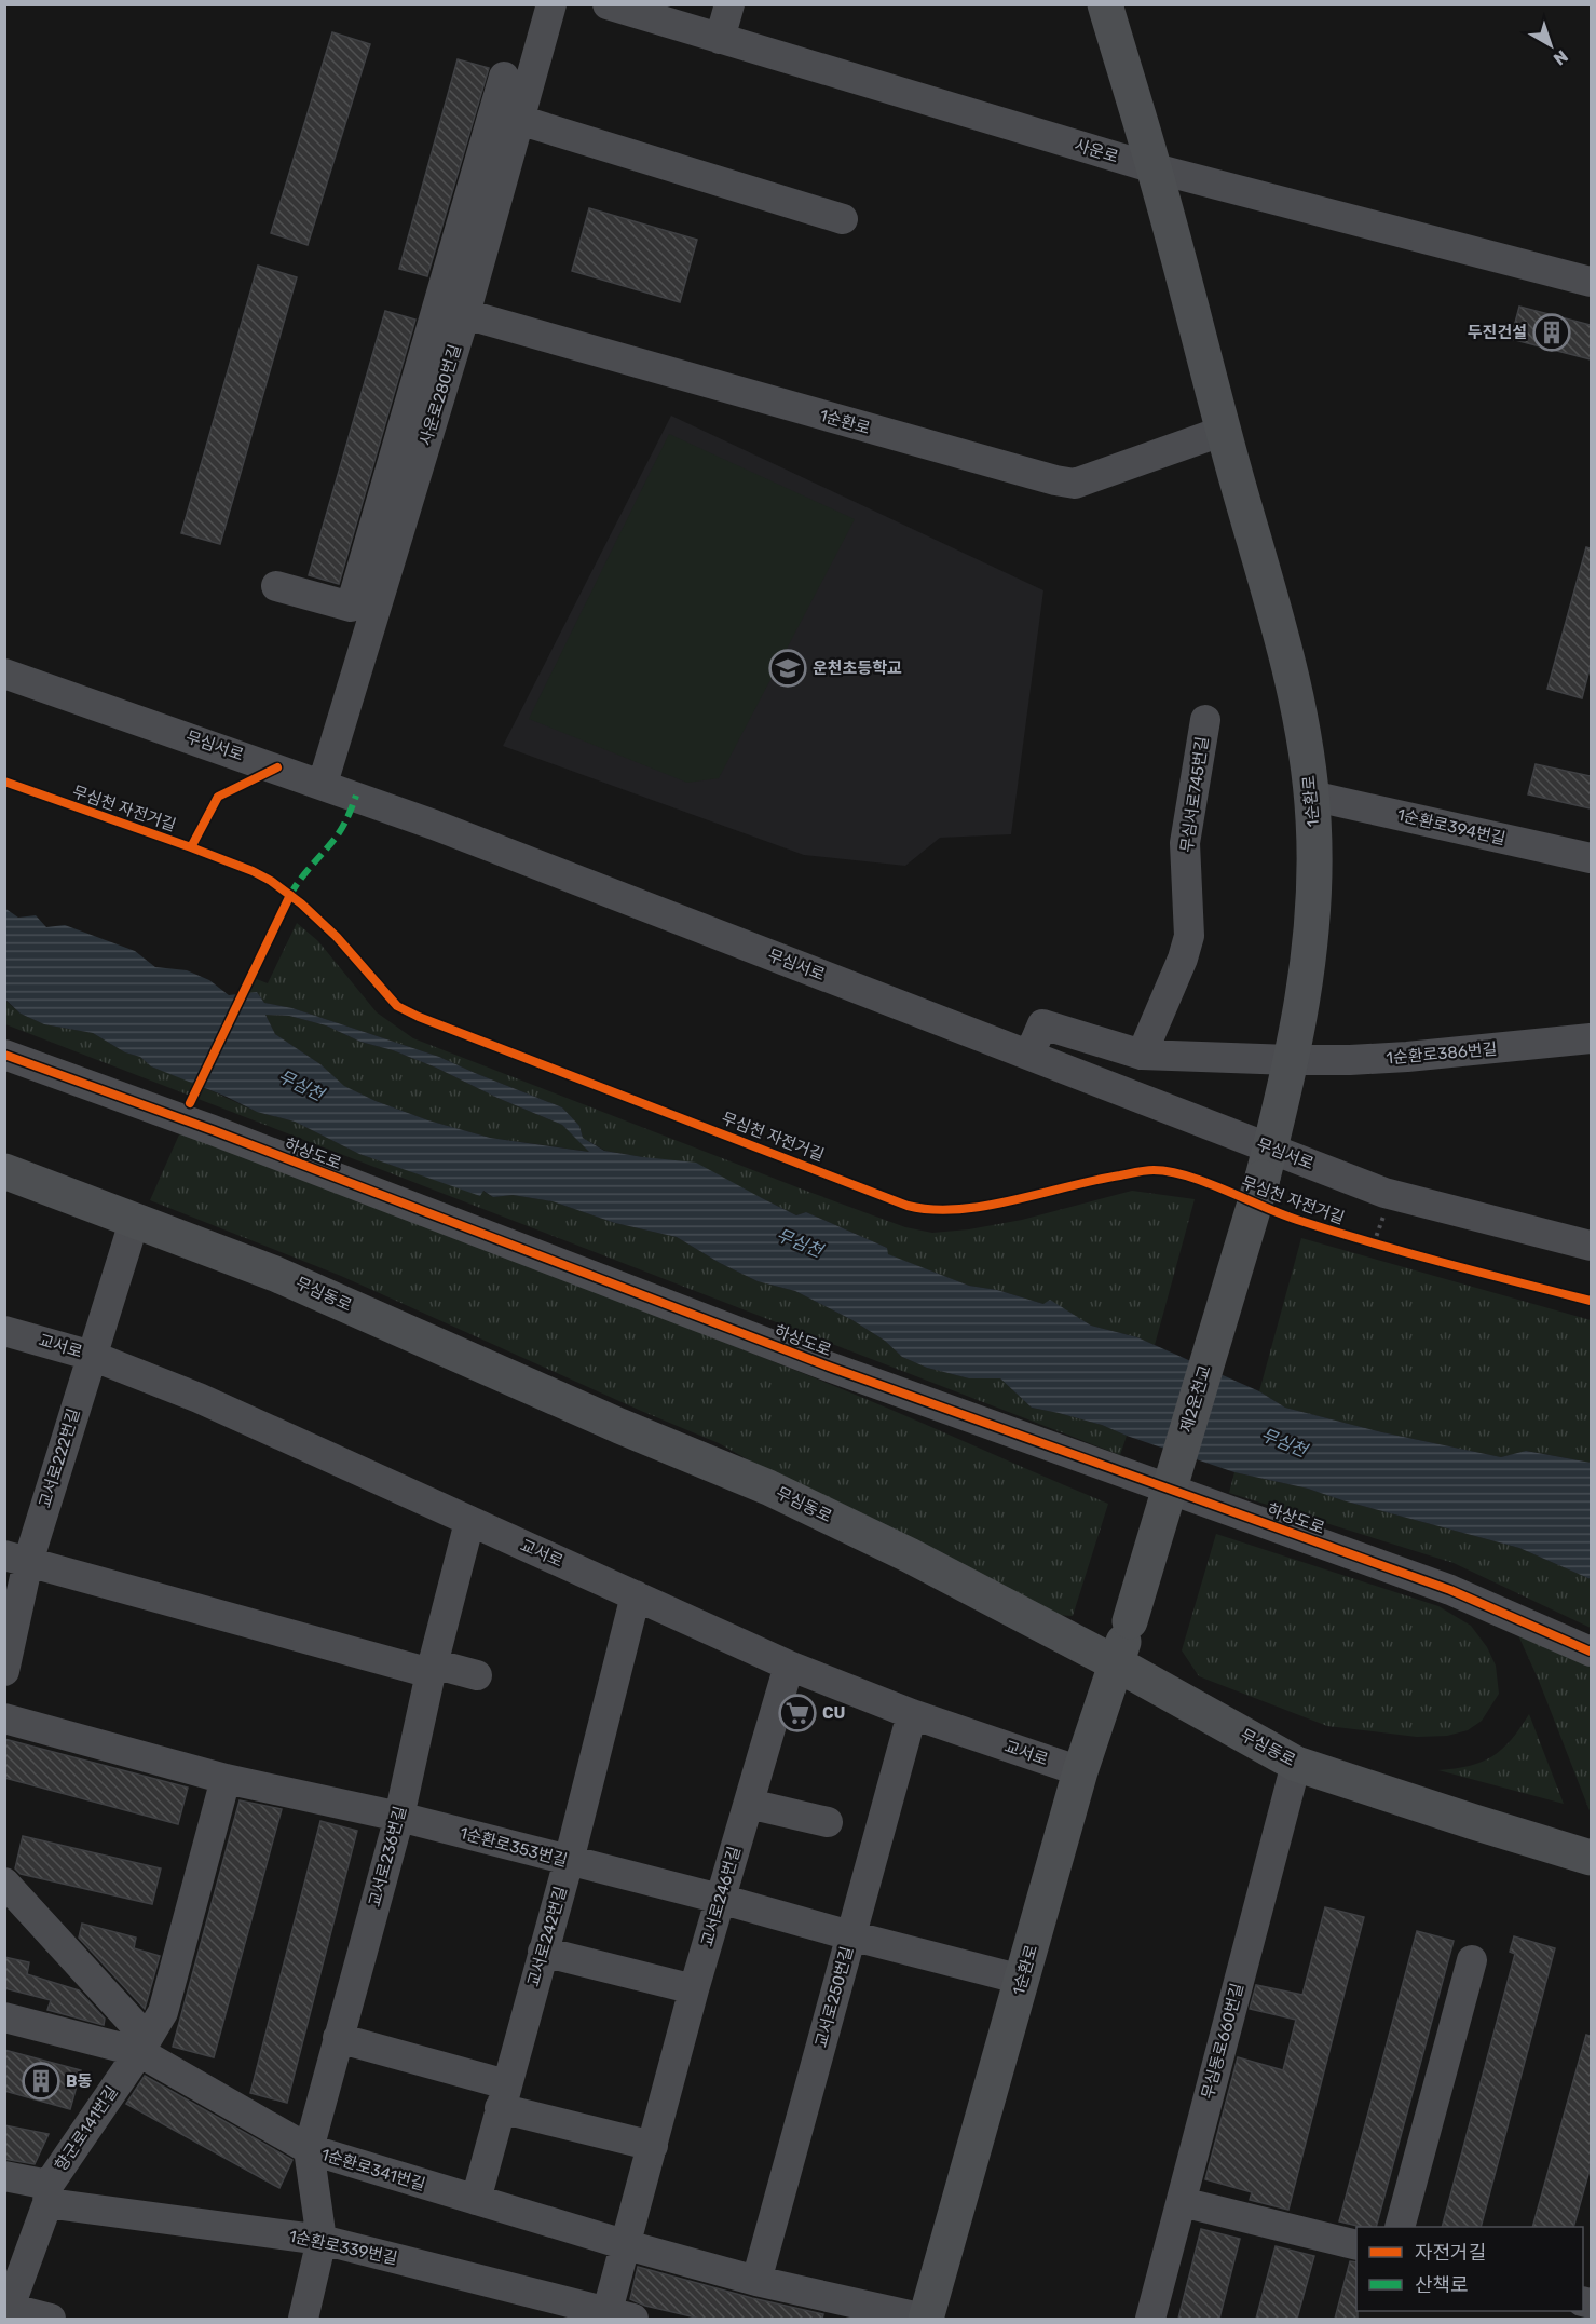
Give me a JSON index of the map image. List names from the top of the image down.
{
  "streets": {
    "main road": ["1순환로", "무심동로", "제2운천교"],
    "street": [
      "사운로",
      "사운로280번길",
      "무심서로",
      "무심서로745번길",
      "1순환로394번길",
      "1순환로386번길",
      "하상도로",
      "교서로",
      "교서로222번길",
      "1순환로353번길",
      "교서로236번길",
      "교서로246번길",
      "교서로242번길",
      "교서로250번길",
      "무심동로660번길",
      "향군로141번길",
      "1순환로341번길",
      "1순환로339번길"
    ],
    "cycle path": ["무심천 자전거길"]
  },
  "crossings": [
    ["사운로", "1순환로"],
    ["사운로280번길", "1순환로"],
    ["사운로280번길", "무심서로"],
    ["1순환로", "무심서로"],
    ["1순환로", "1순환로394번길"],
    ["1순환로", "1순환로386번길"],
    ["1순환로", "무심동로"],
    ["1순환로", "교서로"],
    ["1순환로", "제2운천교"],
    ["1순환로", "1순환로353번길"],
    ["1순환로", "1순환로341번길"],
    ["무심서로", "1순환로386번길"],
    ["무심서로", "제2운천교"],
    ["무심서로745번길", "1순환로386번길"],
    ["무심동로", "교서로222번길"],
    ["무심동로", "무심동로660번길"],
    ["교서로", "교서로222번길"],
    ["교서로", "교서로236번길"],
    ["교서로", "교서로246번길"],
    ["교서로", "교서로242번길"],
    ["교서로", "교서로250번길"],
    ["1순환로353번길", "교서로236번길"],
    ["1순환로353번길", "교서로246번길"],
    ["1순환로353번길", "교서로242번길"],
    ["1순환로353번길", "교서로250번길"],
    ["1순환로353번길", "향군로141번길"],
    ["교서로236번길", "1순환로341번길"],
    ["교서로246번길", "1순환로341번길"],
    ["교서로246번길", "1순환로339번길"],
    ["교서로242번길", "1순환로341번길"],
    ["교서로250번길", "1순환로341번길"],
    ["향군로141번길", "1순환로341번길"],
    ["향군로141번길", "1순환로339번길"]
  ],
  "water": ["무심천"],
  "places": {
    "building": ["두진건설", "B동"],
    "school or university": ["운천초등학교"],
    "supermarket": ["CU"]
  },
  "legend": ["자전거길", "산책로"],
  "north": "bottom right"
}
